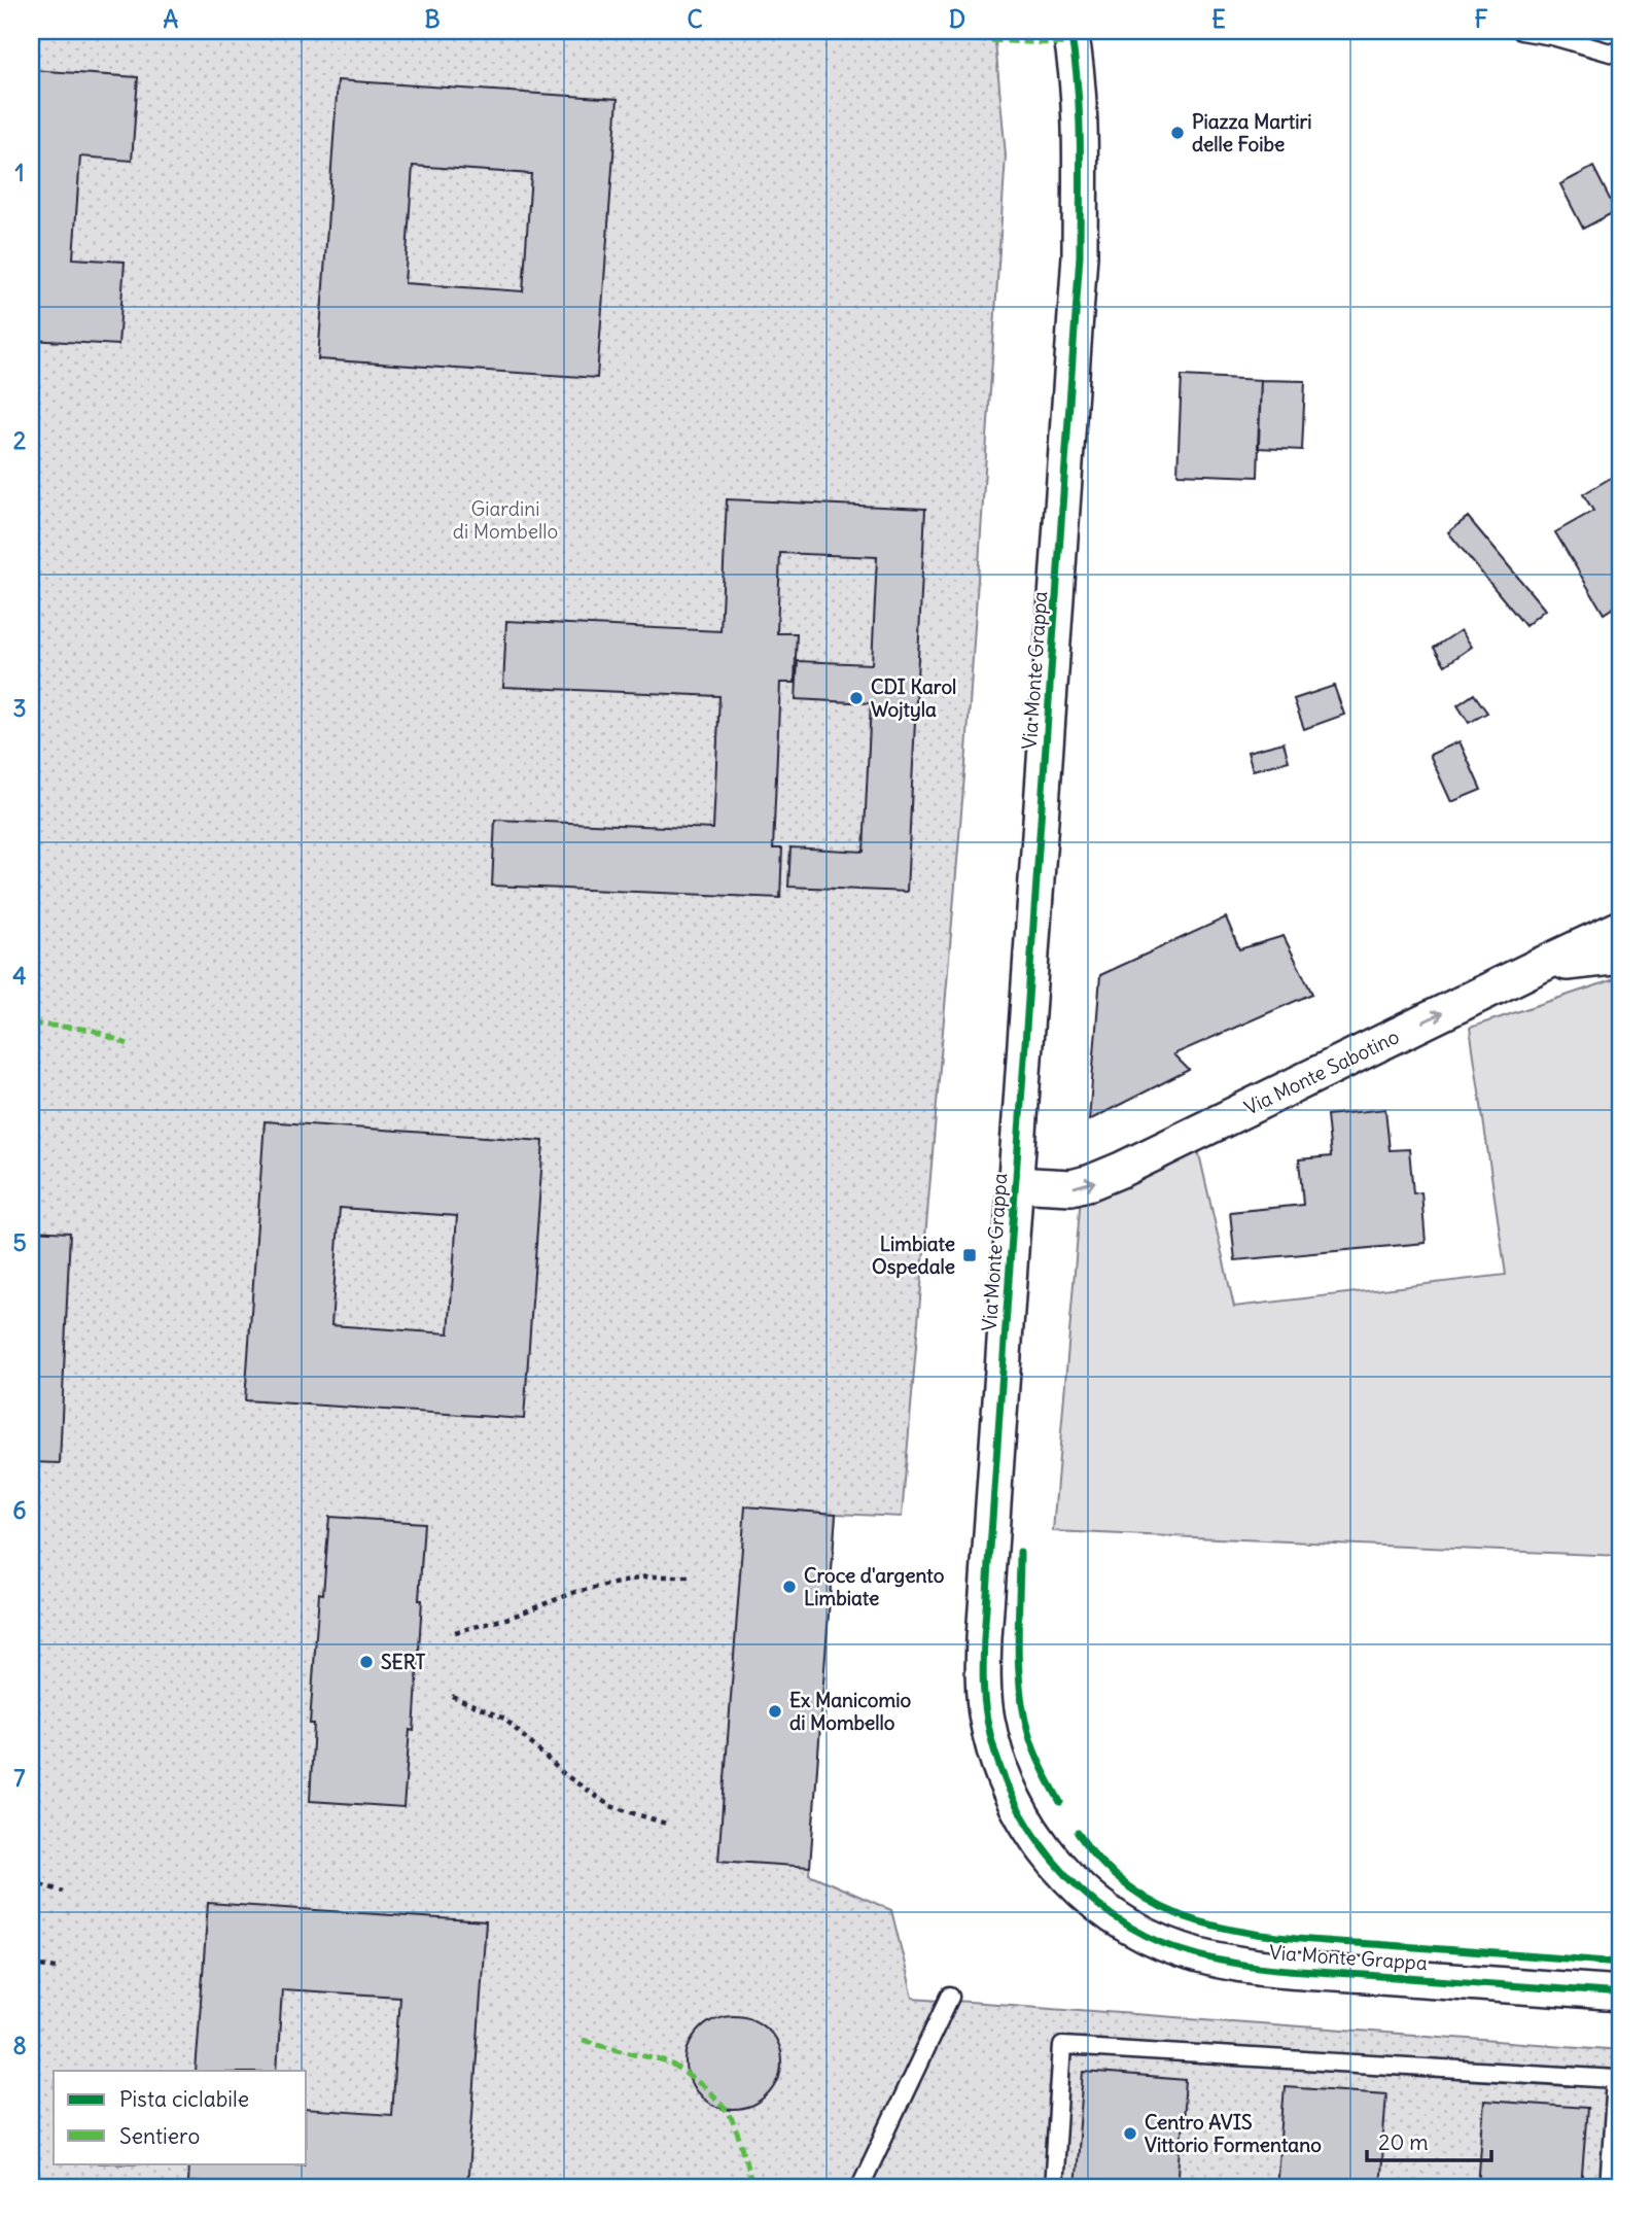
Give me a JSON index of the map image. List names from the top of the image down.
{
  "streets": {
    "street": ["Via Monte Grappa", "Via Monte Sabotino"]
  },
  "crossings": [
    ["Via Monte Grappa", "Via Monte Sabotino"]
  ],
  "one_way": ["Via Monte Sabotino"],
  "parks": ["Giardini di Mombello"],
  "places": {
    "other": [
      "Piazza Martiri delle Foibe",
      "CDI Karol Wojtyla",
      "Croce d'argento Limbiate",
      "SERT",
      "Ex Manicomio di Mombello",
      "Centro AVIS Vittorio Formentano"
    ],
    "transit": ["Limbiate Ospedale"]
  },
  "legend": ["Pista ciclabile", "Sentiero"],
  "scale_bar": "20 m",
  "grid": {
    "columns": [
      "A",
      "B",
      "C",
      "D",
      "E",
      "F"
    ],
    "rows": [
      "1",
      "2",
      "3",
      "4",
      "5",
      "6",
      "7",
      "8"
    ]
  }
}
